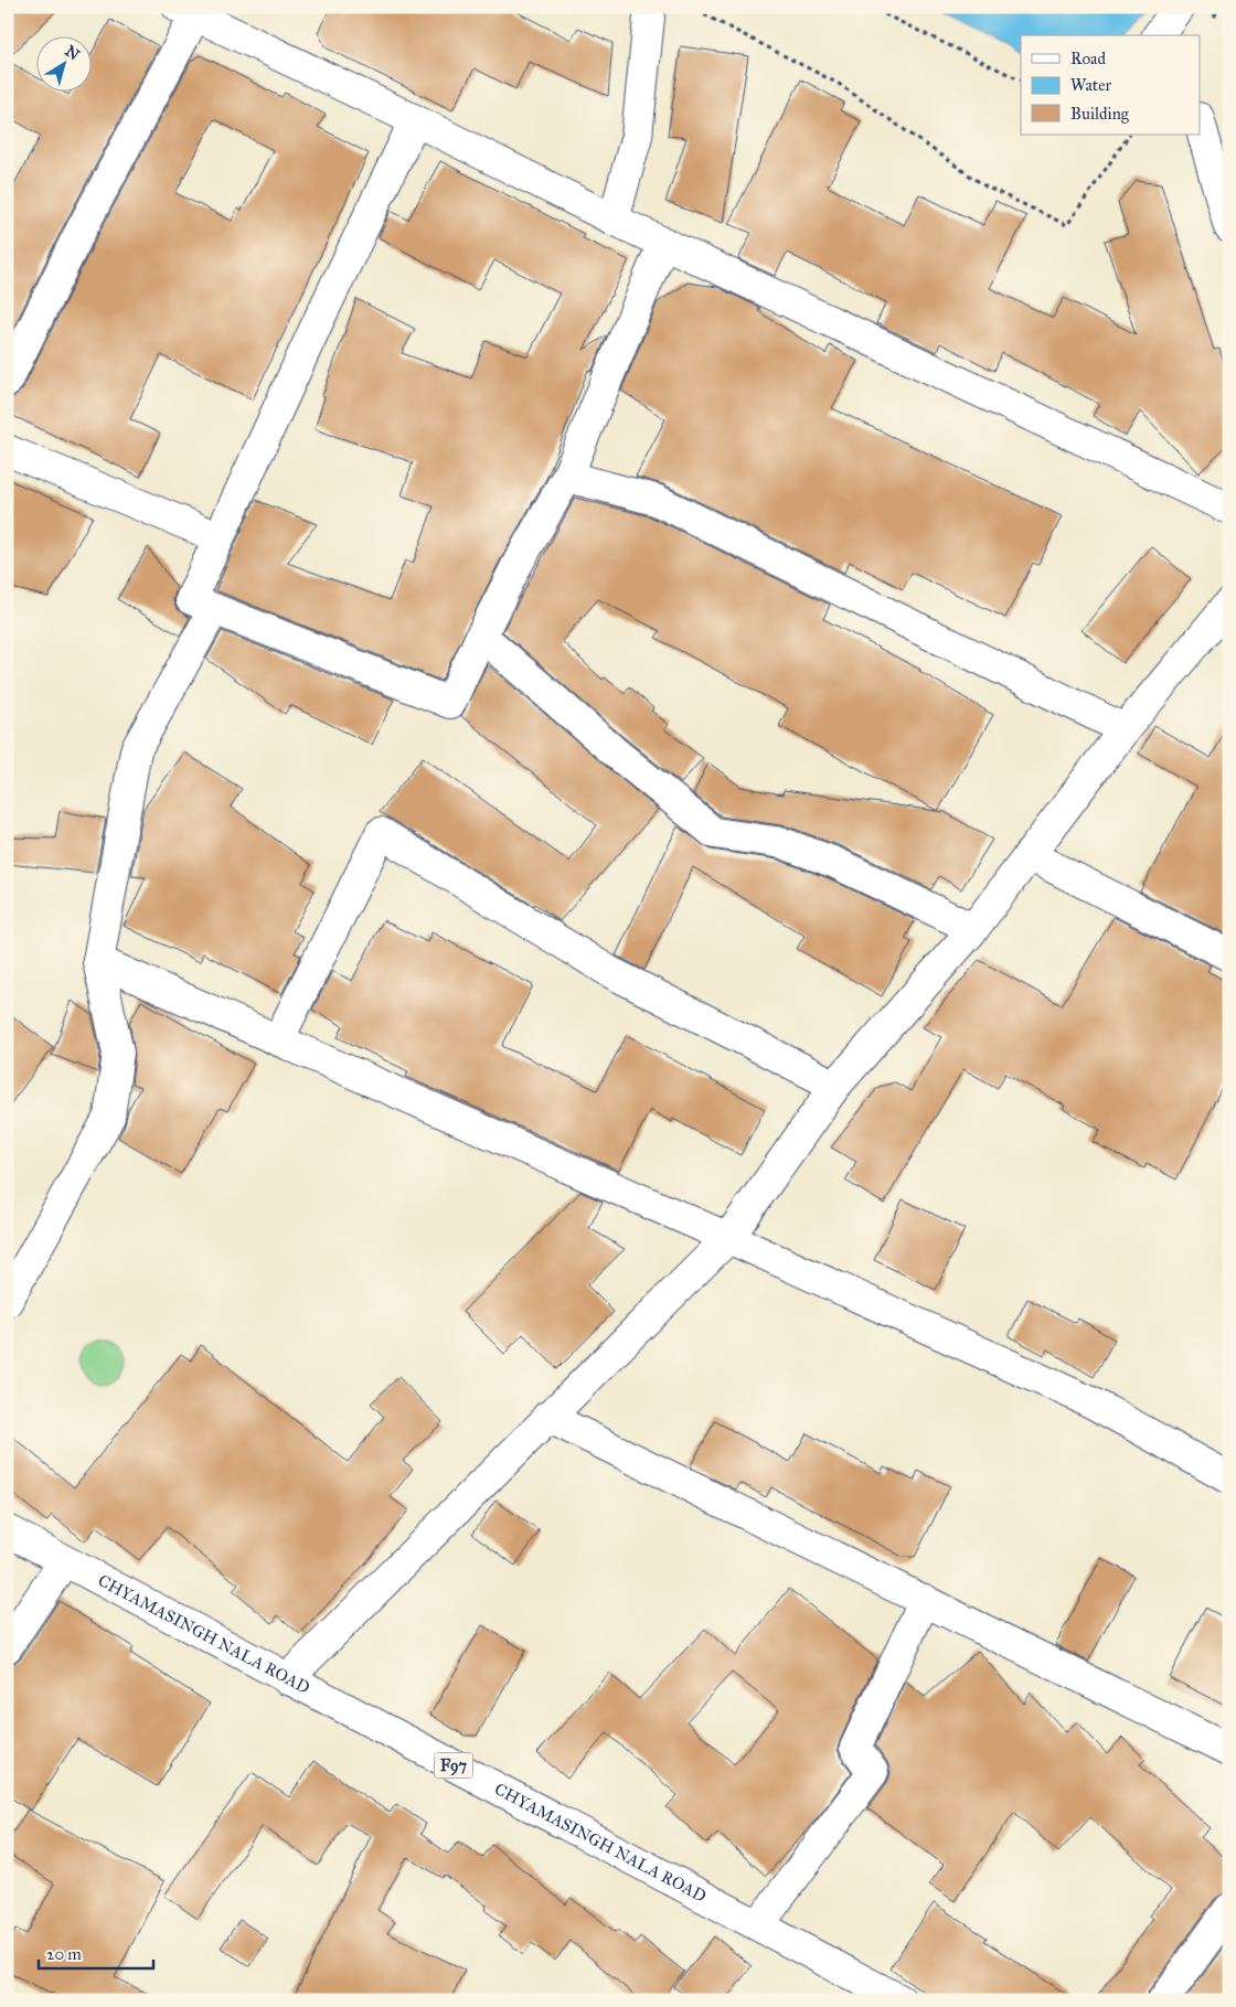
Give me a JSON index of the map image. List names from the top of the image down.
{
  "streets": {
    "street": ["CHYAMASINGH NALA ROAD", "F97"]
  },
  "legend": ["Road", "Water", "Building"],
  "scale_bar": "20 m",
  "north": "top right"
}
